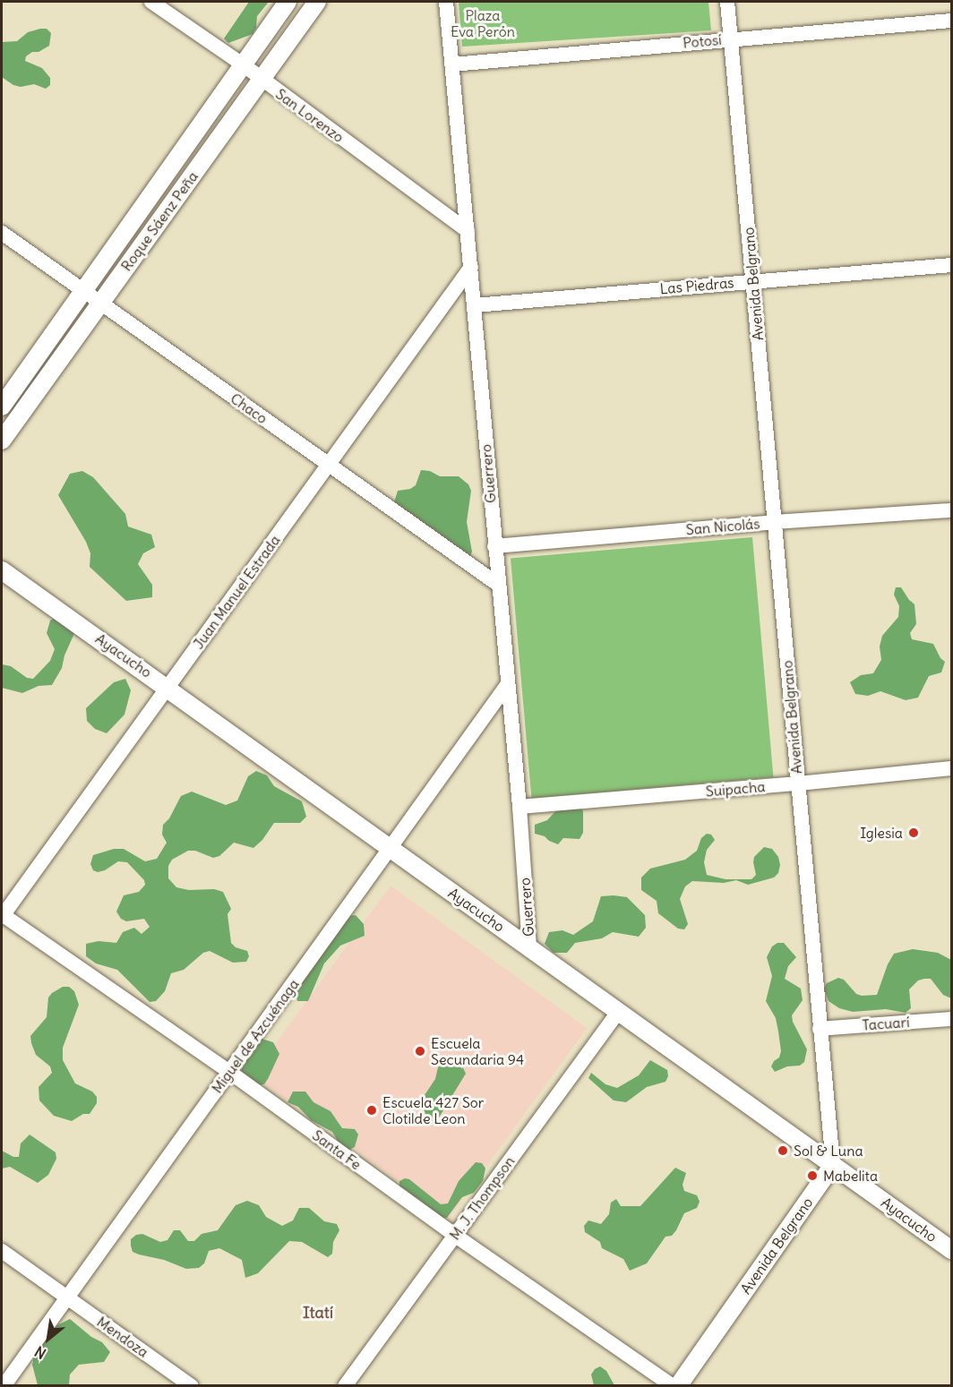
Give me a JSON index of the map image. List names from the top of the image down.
{
  "streets": {
    "street": [
      "Potosí",
      "San Lorenzo",
      "Roque Sáenz Peña",
      "Avenida Belgrano",
      "Las Piedras",
      "Chaco",
      "Guerrero",
      "San Nicolás",
      "Juan Manuel Estrada",
      "Ayacucho",
      "Suipacha",
      "Tacuarí",
      "Miguel de Azcuénaga",
      "Santa Fe",
      "M. J. Thompson",
      "Mendoza"
    ]
  },
  "crossings": [
    ["Potosí", "Avenida Belgrano"],
    ["Potosí", "Guerrero"],
    ["San Lorenzo", "Roque Sáenz Peña"],
    ["San Lorenzo", "Guerrero"],
    ["Roque Sáenz Peña", "Chaco"],
    ["Avenida Belgrano", "Las Piedras"],
    ["Avenida Belgrano", "San Nicolás"],
    ["Avenida Belgrano", "Ayacucho"],
    ["Avenida Belgrano", "Suipacha"],
    ["Avenida Belgrano", "Tacuarí"],
    ["Las Piedras", "Guerrero"],
    ["Chaco", "Guerrero"],
    ["Chaco", "Juan Manuel Estrada"],
    ["Guerrero", "San Nicolás"],
    ["Guerrero", "Juan Manuel Estrada"],
    ["Guerrero", "Ayacucho"],
    ["Guerrero", "Suipacha"],
    ["Guerrero", "Miguel de Azcuénaga"],
    ["Juan Manuel Estrada", "Ayacucho"],
    ["Juan Manuel Estrada", "Santa Fe"],
    ["Ayacucho", "Miguel de Azcuénaga"],
    ["Ayacucho", "M. J. Thompson"],
    ["Miguel de Azcuénaga", "Santa Fe"],
    ["Miguel de Azcuénaga", "Mendoza"],
    ["Santa Fe", "M. J. Thompson"]
  ],
  "districts": ["Itatí"],
  "parks": ["Plaza Eva Perón"],
  "places": [
    "Iglesia",
    "Escuela Secundaria 94",
    "Escuela 427 Sor Clotilde Leon",
    "Sol & Luna",
    "Mabelita"
  ],
  "north": "bottom left"
}
